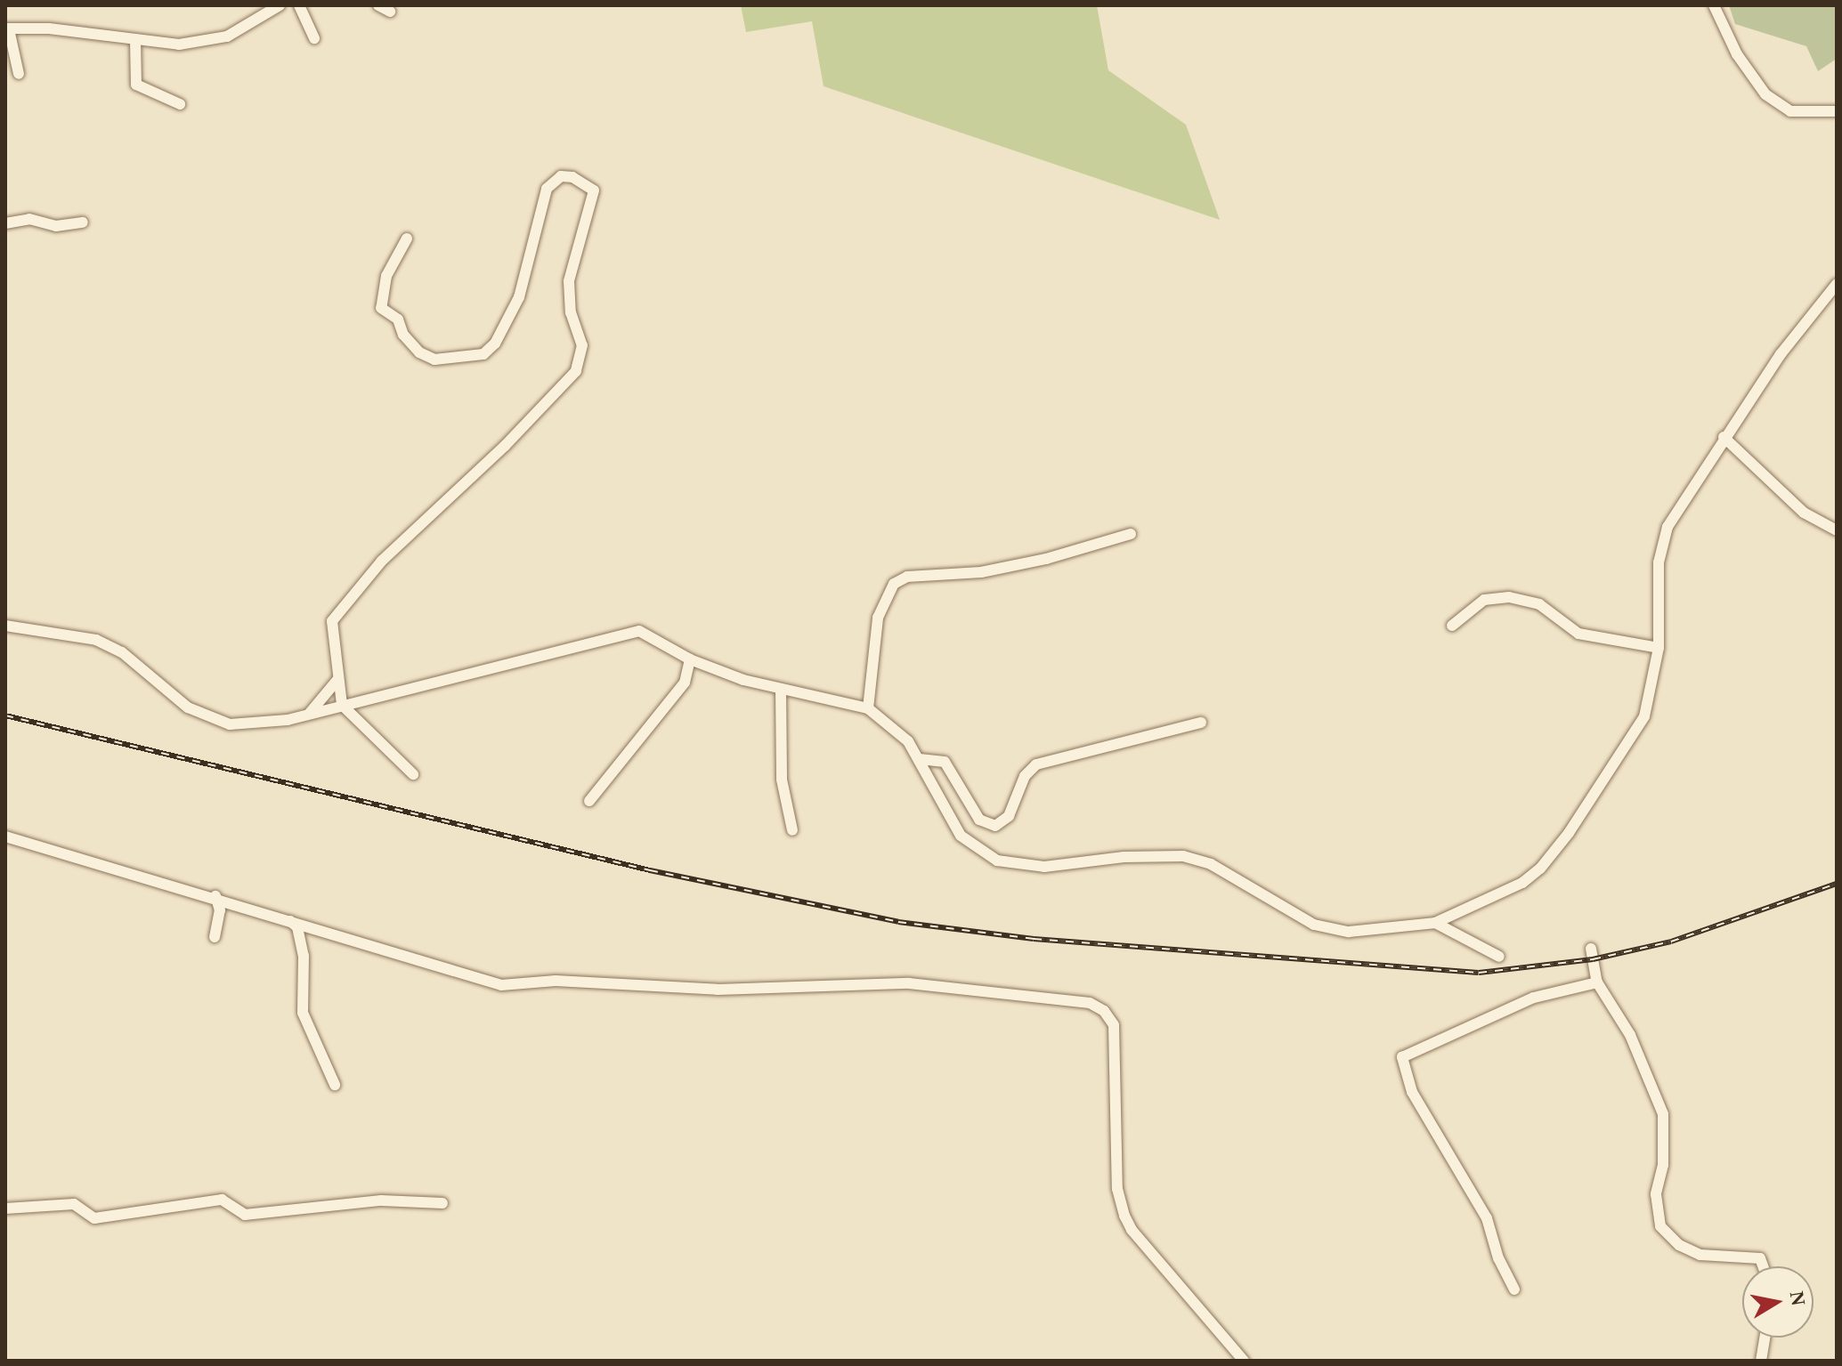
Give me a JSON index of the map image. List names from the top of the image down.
{
  "north": "right"
}
